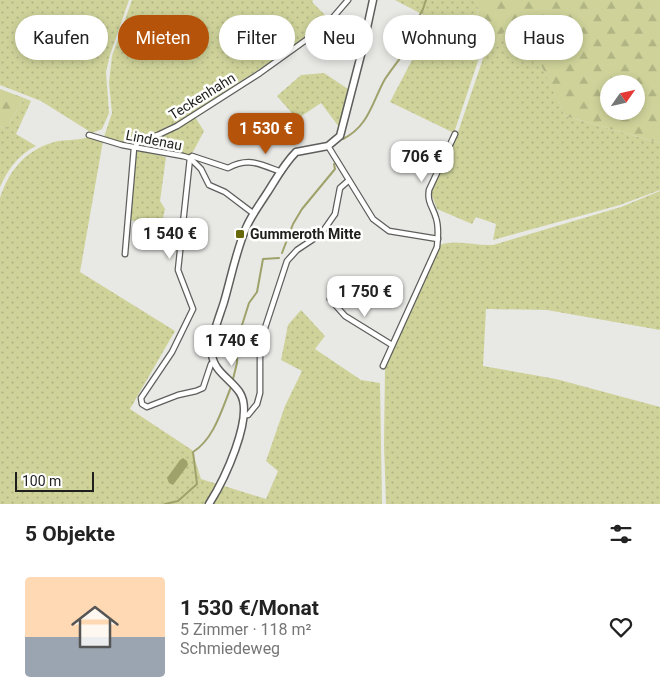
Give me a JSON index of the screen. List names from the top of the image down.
{
  "streets": {
    "street": ["Teckenhahn", "Lindenau"]
  },
  "crossings": [
    ["Teckenhahn", "Lindenau"]
  ],
  "places": {
    "transit": ["Gummeroth Mitte"]
  },
  "scale_bar": "100 m",
  "north": "top right",
  "page": {
    "chip": [
      "Kaufen",
      "Mieten",
      "Filter",
      "Neu",
      "Wohnung",
      "Haus"
    ],
    "price": [
      "1 530 €",
      "706 €",
      "1 540 €",
      "1 750 €",
      "1 740 €"
    ],
    "scale": "100 m",
    "heading": "5 Objekte",
    "list": [
      {
        "name": "1 530 €/Monat",
        "note": "5 Zimmer · 118 m² · Schmiedeweg"
      }
    ]
  }
}
